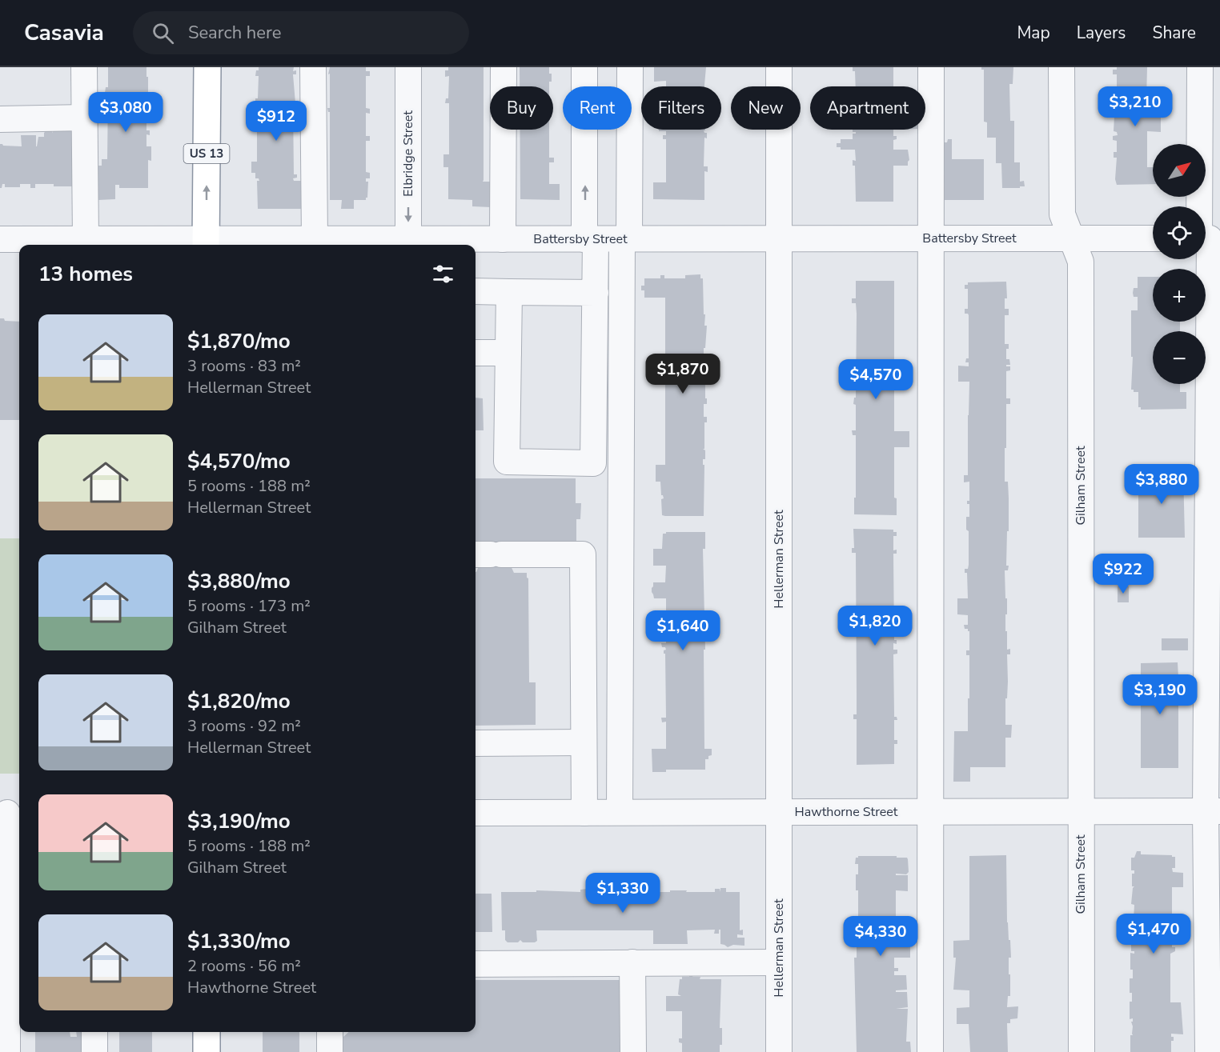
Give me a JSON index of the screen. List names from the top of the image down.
{
  "streets": {
    "highway": ["US 13"],
    "street": [
      "Elbridge Street",
      "Battersby Street",
      "Gilham Street",
      "Hellerman Street",
      "Hawthorne Street"
    ]
  },
  "crossings": [
    ["US 13", "Battersby Street"],
    ["Elbridge Street", "Battersby Street"],
    ["Battersby Street", "Gilham Street"],
    ["Battersby Street", "Hellerman Street"],
    ["Gilham Street", "Hawthorne Street"],
    ["Hellerman Street", "Hawthorne Street"]
  ],
  "north": "top right",
  "page": {
    "header": "Casavia",
    "search": "Search here",
    "nav": ["Map", "Layers", "Share"],
    "price": [
      "$3,210",
      "$3,080",
      "$912",
      "$1,870",
      "$4,570",
      "$3,880",
      "$922",
      "$1,820",
      "$1,640",
      "$3,190",
      "$1,330",
      "$1,470",
      "$4,330"
    ],
    "chip": [
      "Buy",
      "Rent",
      "Filters",
      "New",
      "Apartment"
    ],
    "map_buttons": ["+", "−"],
    "heading": "13 homes",
    "list": [
      {
        "name": "$1,870/mo",
        "note": "3 rooms · 83 m² · Hellerman Street"
      },
      {
        "name": "$4,570/mo",
        "note": "5 rooms · 188 m² · Hellerman Street"
      },
      {
        "name": "$3,880/mo",
        "note": "5 rooms · 173 m² · Gilham Street"
      },
      {
        "name": "$1,820/mo",
        "note": "3 rooms · 92 m² · Hellerman Street"
      },
      {
        "name": "$3,190/mo",
        "note": "5 rooms · 188 m² · Gilham Street"
      },
      {
        "name": "$1,330/mo",
        "note": "2 rooms · 56 m² · Hawthorne Street"
      }
    ]
  }
}
